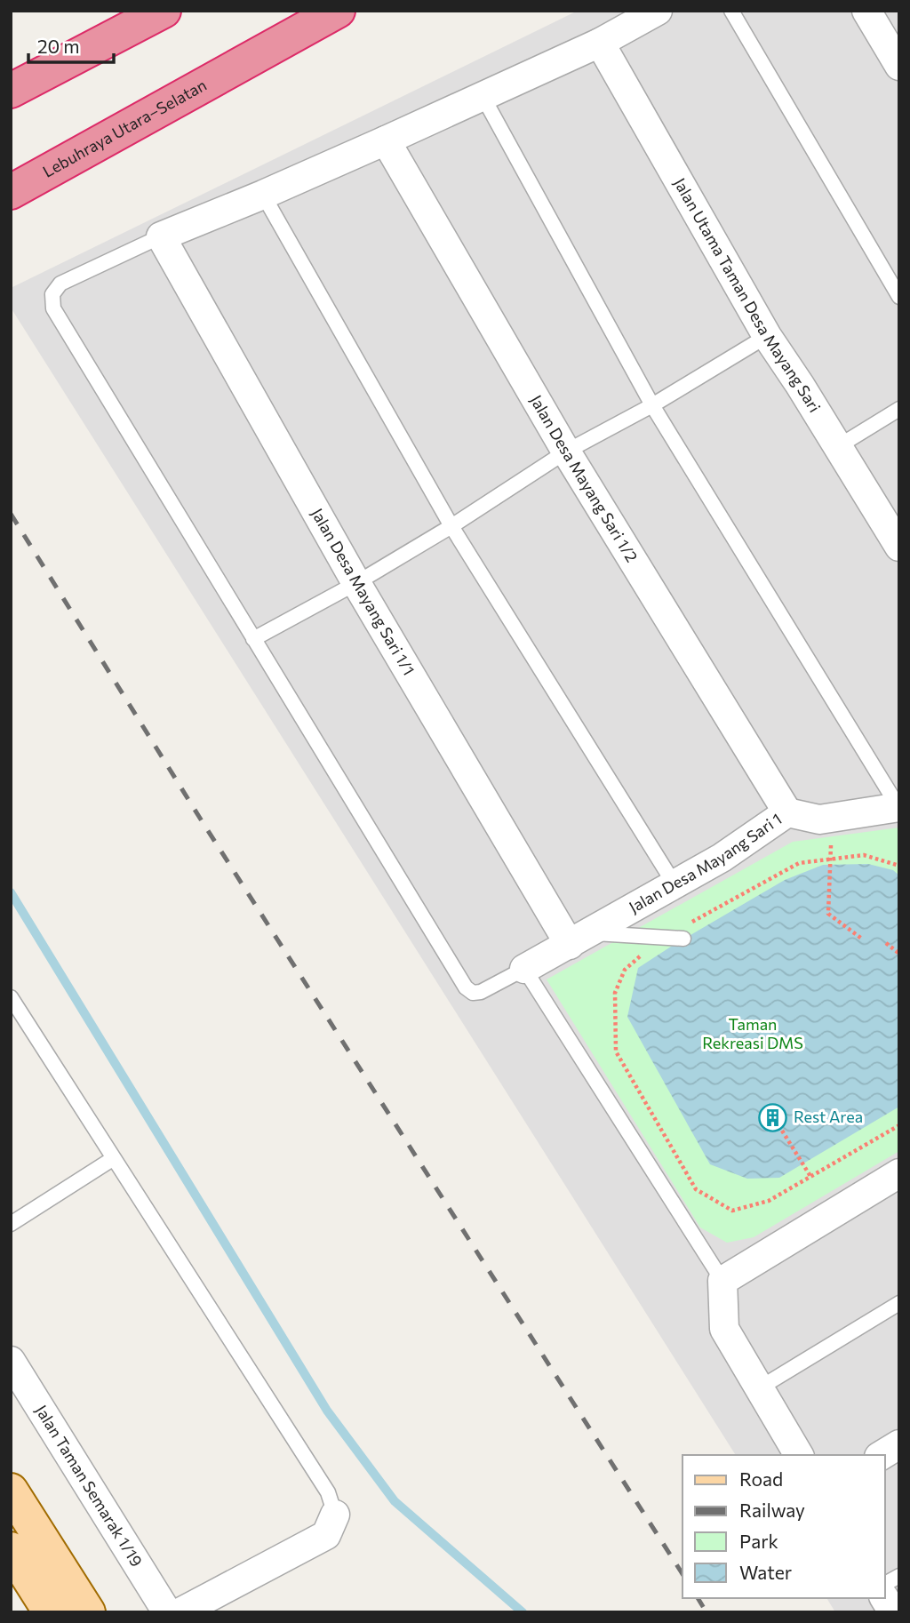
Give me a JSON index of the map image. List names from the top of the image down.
{
  "streets": {
    "highway": ["Lebuhraya Utara–Selatan"],
    "street": [
      "Jalan Utama Taman Desa Mayang Sari",
      "Jalan Desa Mayang Sari 1/2",
      "Jalan Desa Mayang Sari 1/1",
      "Jalan Desa Mayang Sari 1",
      "Jalan Taman Semarak 1/19"
    ]
  },
  "crossings": [
    ["Jalan Desa Mayang Sari 1/2", "Jalan Desa Mayang Sari 1"],
    ["Jalan Desa Mayang Sari 1/1", "Jalan Desa Mayang Sari 1"]
  ],
  "parks": ["Taman Rekreasi DMS"],
  "places": {
    "building": ["Rest Area"]
  },
  "legend": [
    "Road",
    "Railway",
    "Park",
    "Water"
  ],
  "scale_bar": "20 m"
}
